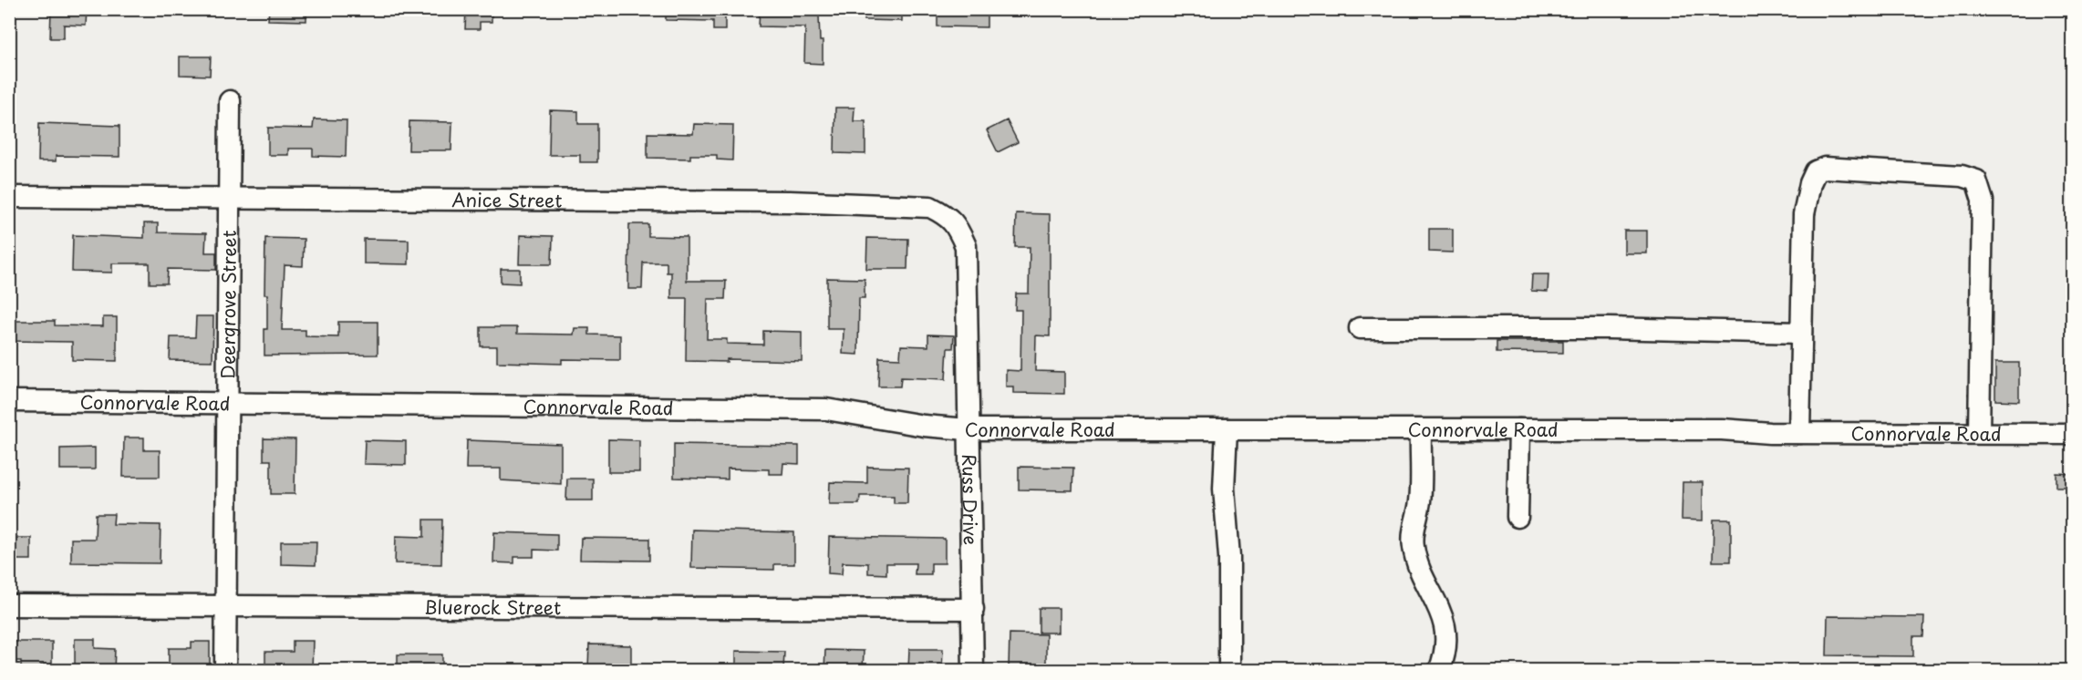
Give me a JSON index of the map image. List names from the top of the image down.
{
  "streets": {
    "street": [
      "Anice Street",
      "Deergrove Street",
      "Connorvale Road",
      "Russ Drive",
      "Bluerock Street"
    ]
  },
  "crossings": [
    ["Anice Street", "Deergrove Street"],
    ["Anice Street", "Russ Drive"],
    ["Deergrove Street", "Connorvale Road"],
    ["Deergrove Street", "Bluerock Street"],
    ["Connorvale Road", "Russ Drive"],
    ["Russ Drive", "Bluerock Street"]
  ]
}
